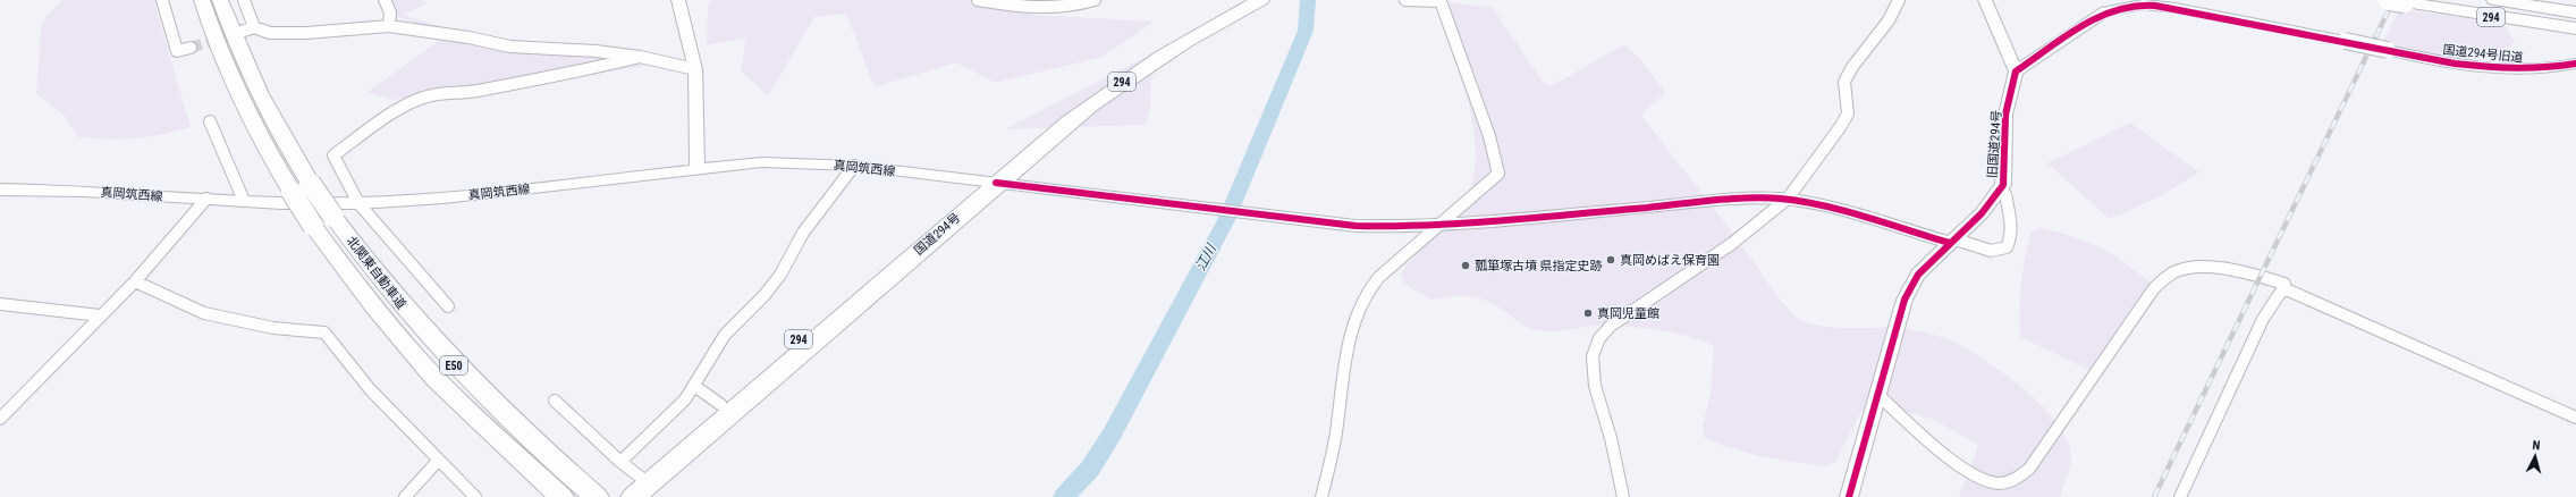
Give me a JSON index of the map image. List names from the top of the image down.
{
  "streets": {
    "highway": [
      "294",
      "国道294号",
      "北関東自動車道",
      "E50"
    ],
    "street": ["国道294号旧道", "旧国道294号", "真岡筑西線"]
  },
  "crossings": [
    ["国道294号旧道", "旧国道294号"],
    ["旧国道294号", "真岡筑西線"],
    ["真岡筑西線", "国道294号"],
    ["国道294号", "北関東自動車道"]
  ],
  "water": ["江川"],
  "places": ["真岡めばえ保育園", "瓢箪塚古墳 県指定史跡", "真岡児童館"],
  "north": "top"
}
